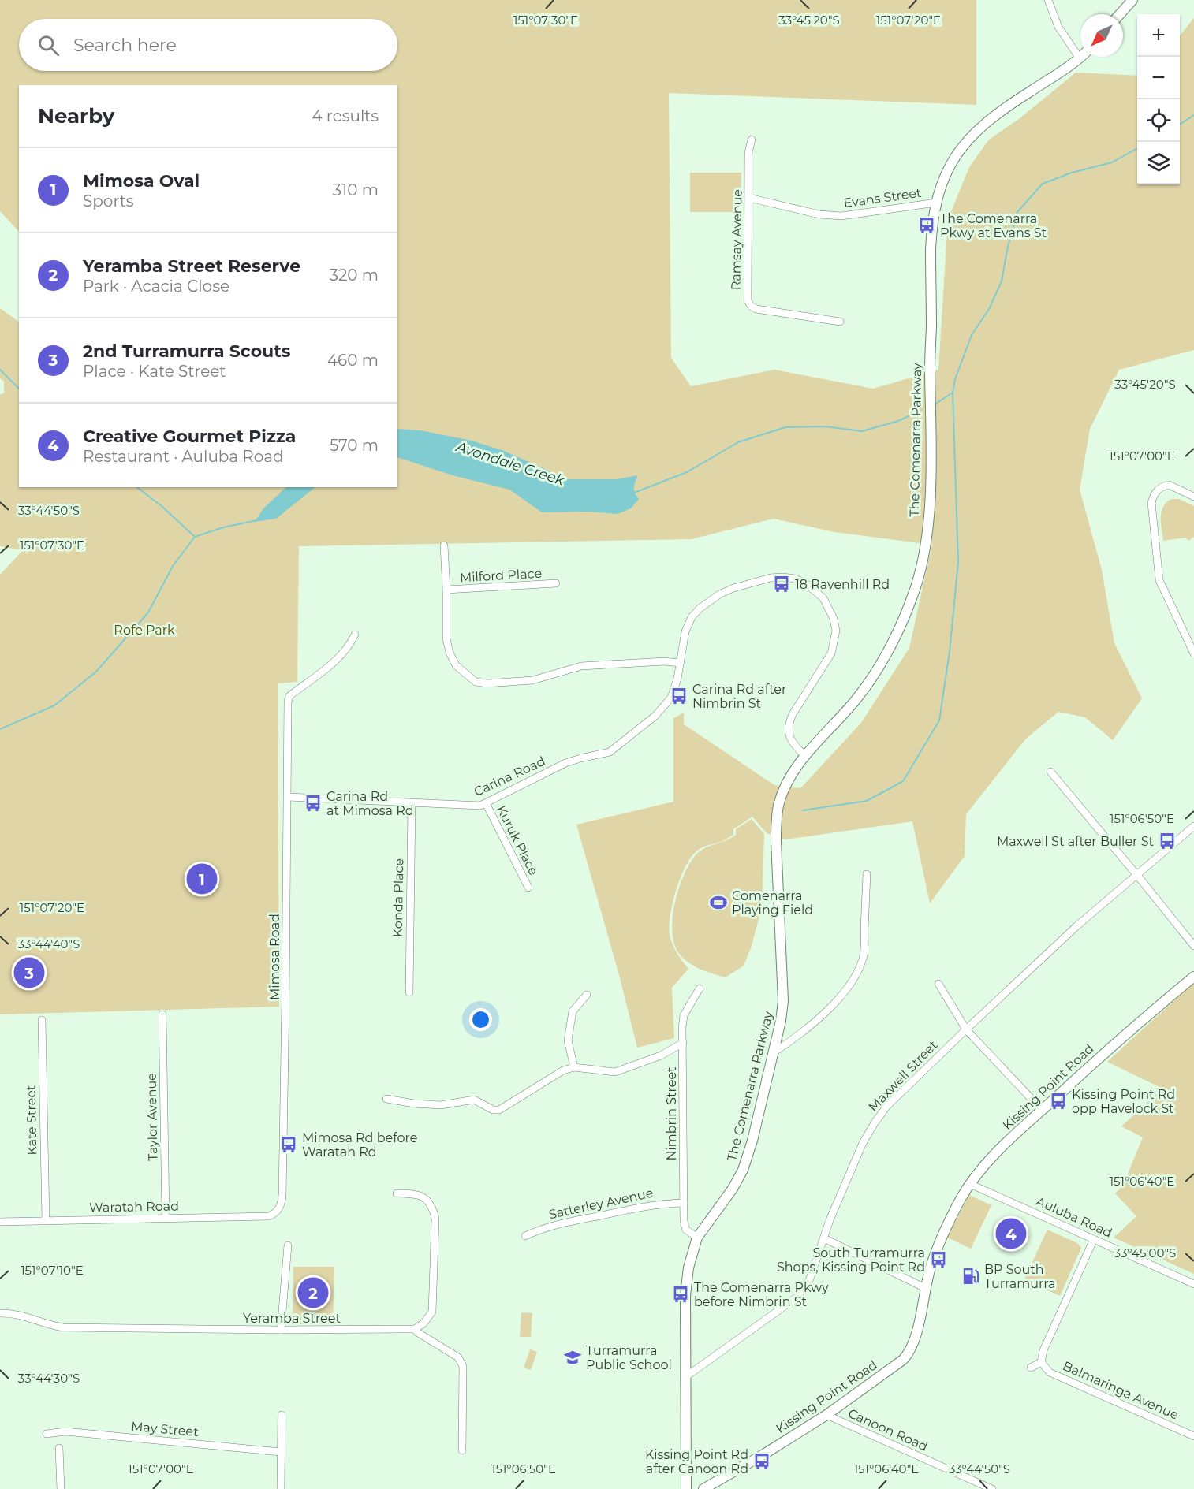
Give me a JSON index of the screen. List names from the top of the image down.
{
  "streets": {
    "main road": ["The Comenarra Parkway", "Kissing Point Road"],
    "street": [
      "Evans Street",
      "Ramsay Avenue",
      "Milford Place",
      "Carina Road",
      "Kuruk Place",
      "Konda Place",
      "Mimosa Road",
      "Maxwell Street",
      "Nimbrin Street",
      "Taylor Avenue",
      "Kate Street",
      "Satterley Avenue",
      "Waratah Road",
      "Auluba Road",
      "Yeramba Street",
      "Balmaringa Avenue",
      "May Street",
      "Canoon Road"
    ]
  },
  "crossings": [
    ["Evans Street", "Ramsay Avenue"],
    ["Evans Street", "The Comenarra Parkway"],
    ["The Comenarra Parkway", "Carina Road"],
    ["The Comenarra Parkway", "Maxwell Street"],
    ["The Comenarra Parkway", "Nimbrin Street"],
    ["Carina Road", "Kuruk Place"],
    ["Carina Road", "Konda Place"],
    ["Carina Road", "Mimosa Road"],
    ["Mimosa Road", "Waratah Road"],
    ["Kissing Point Road", "Auluba Road"],
    ["Kissing Point Road", "Canoon Road"],
    ["Nimbrin Street", "Satterley Avenue"],
    ["Taylor Avenue", "Waratah Road"],
    ["Kate Street", "Waratah Road"]
  ],
  "water": ["Avondale Creek"],
  "parks": ["Rofe Park"],
  "places": {
    "bus stop": [
      "The Comenarra Pkwy at Evans St",
      "18 Ravenhill Rd",
      "Carina Rd after Nimbrin St",
      "Carina Rd at Mimosa Rd",
      "Maxwell St after Buller St",
      "Kissing Point Rd opp Havelock St",
      "Mimosa Rd before Waratah Rd",
      "South Turramurra Shops, Kissing Point Rd",
      "The Comenarra Pkwy before Nimbrin St",
      "Kissing Point Rd after Canoon Rd"
    ],
    "sports": ["Comenarra Playing Field"],
    "fuel station": ["BP South Turramurra"],
    "school or university": ["Turramurra Public School"]
  },
  "north": "bottom left",
  "page": {
    "map_buttons": ["+", "−"],
    "search": "Search here",
    "heading": ["Nearby", "4 results"],
    "list": [
      {
        "mark": "1",
        "name": "Mimosa Oval",
        "note": "Sports",
        "value": "310 m"
      },
      {
        "mark": "2",
        "name": "Yeramba Street Reserve",
        "note": "Park · Acacia Close",
        "value": "320 m"
      },
      {
        "mark": "3",
        "name": "2nd Turramurra Scouts",
        "note": "Place · Kate Street",
        "value": "460 m"
      },
      {
        "mark": "4",
        "name": "Creative Gourmet Pizza",
        "note": "Restaurant · Auluba Road",
        "value": "570 m"
      }
    ],
    "pins": [
      "1",
      "3",
      "4",
      "2"
    ]
  },
  "coordinates": [
    "151°07'30\"E",
    "33°45'20\"S",
    "151°07'20\"E",
    "151°07'00\"E",
    "33°44'50\"S",
    "151°06'50\"E",
    "33°44'40\"S",
    "151°06'40\"E",
    "33°45'00\"S",
    "151°07'10\"E",
    "33°44'30\"S"
  ]
}
